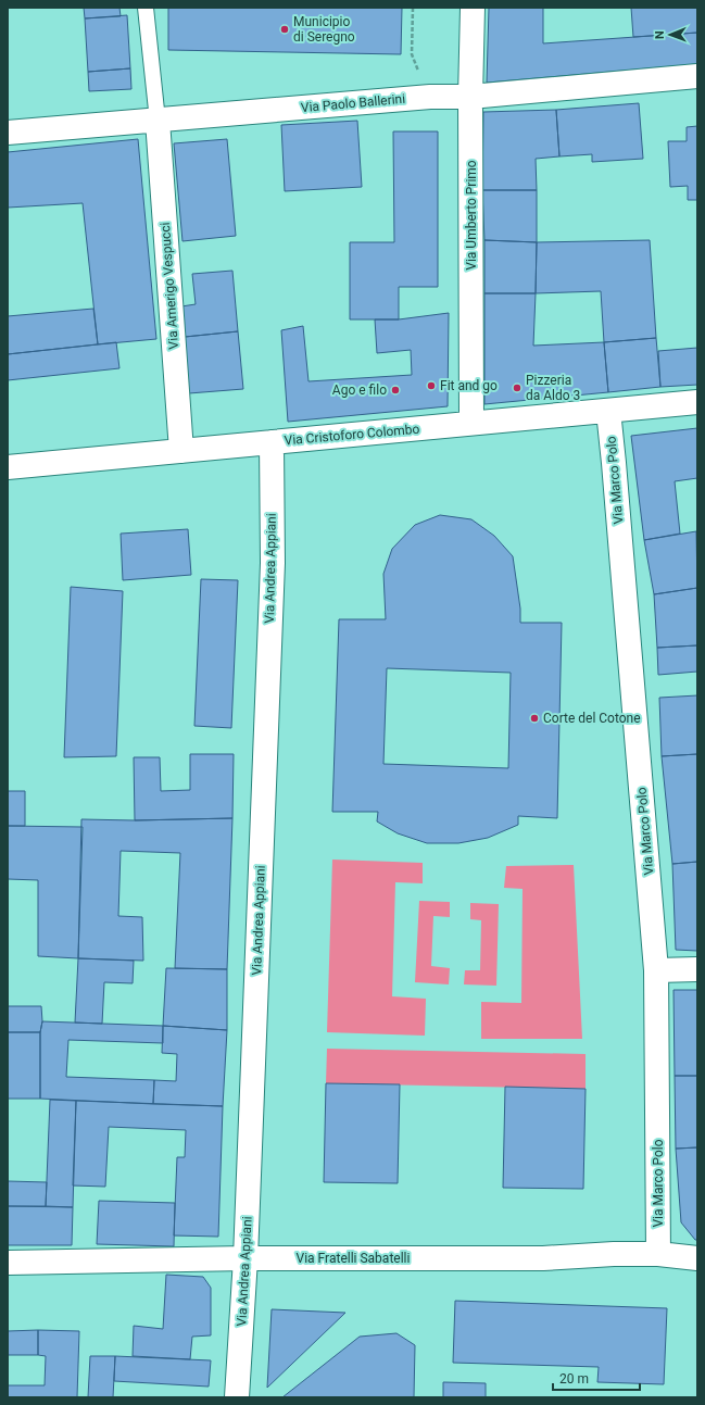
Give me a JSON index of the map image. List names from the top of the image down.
{
  "streets": {
    "street": [
      "Via Paolo Ballerini",
      "Via Umberto Primo",
      "Via Amerigo Vespucci",
      "Via Cristoforo Colombo",
      "Via Marco Polo",
      "Via Andrea Appiani",
      "Via Fratelli Sabatelli"
    ]
  },
  "crossings": [
    ["Via Paolo Ballerini", "Via Umberto Primo"],
    ["Via Paolo Ballerini", "Via Amerigo Vespucci"],
    ["Via Umberto Primo", "Via Cristoforo Colombo"],
    ["Via Amerigo Vespucci", "Via Cristoforo Colombo"],
    ["Via Cristoforo Colombo", "Via Marco Polo"],
    ["Via Cristoforo Colombo", "Via Andrea Appiani"],
    ["Via Marco Polo", "Via Fratelli Sabatelli"],
    ["Via Andrea Appiani", "Via Fratelli Sabatelli"]
  ],
  "places": [
    "Municipio di Seregno",
    "Fit and go",
    "Pizzeria da Aldo 3",
    "Ago e filo",
    "Corte del Cotone"
  ],
  "scale_bar": "20 m",
  "north": "left"
}
